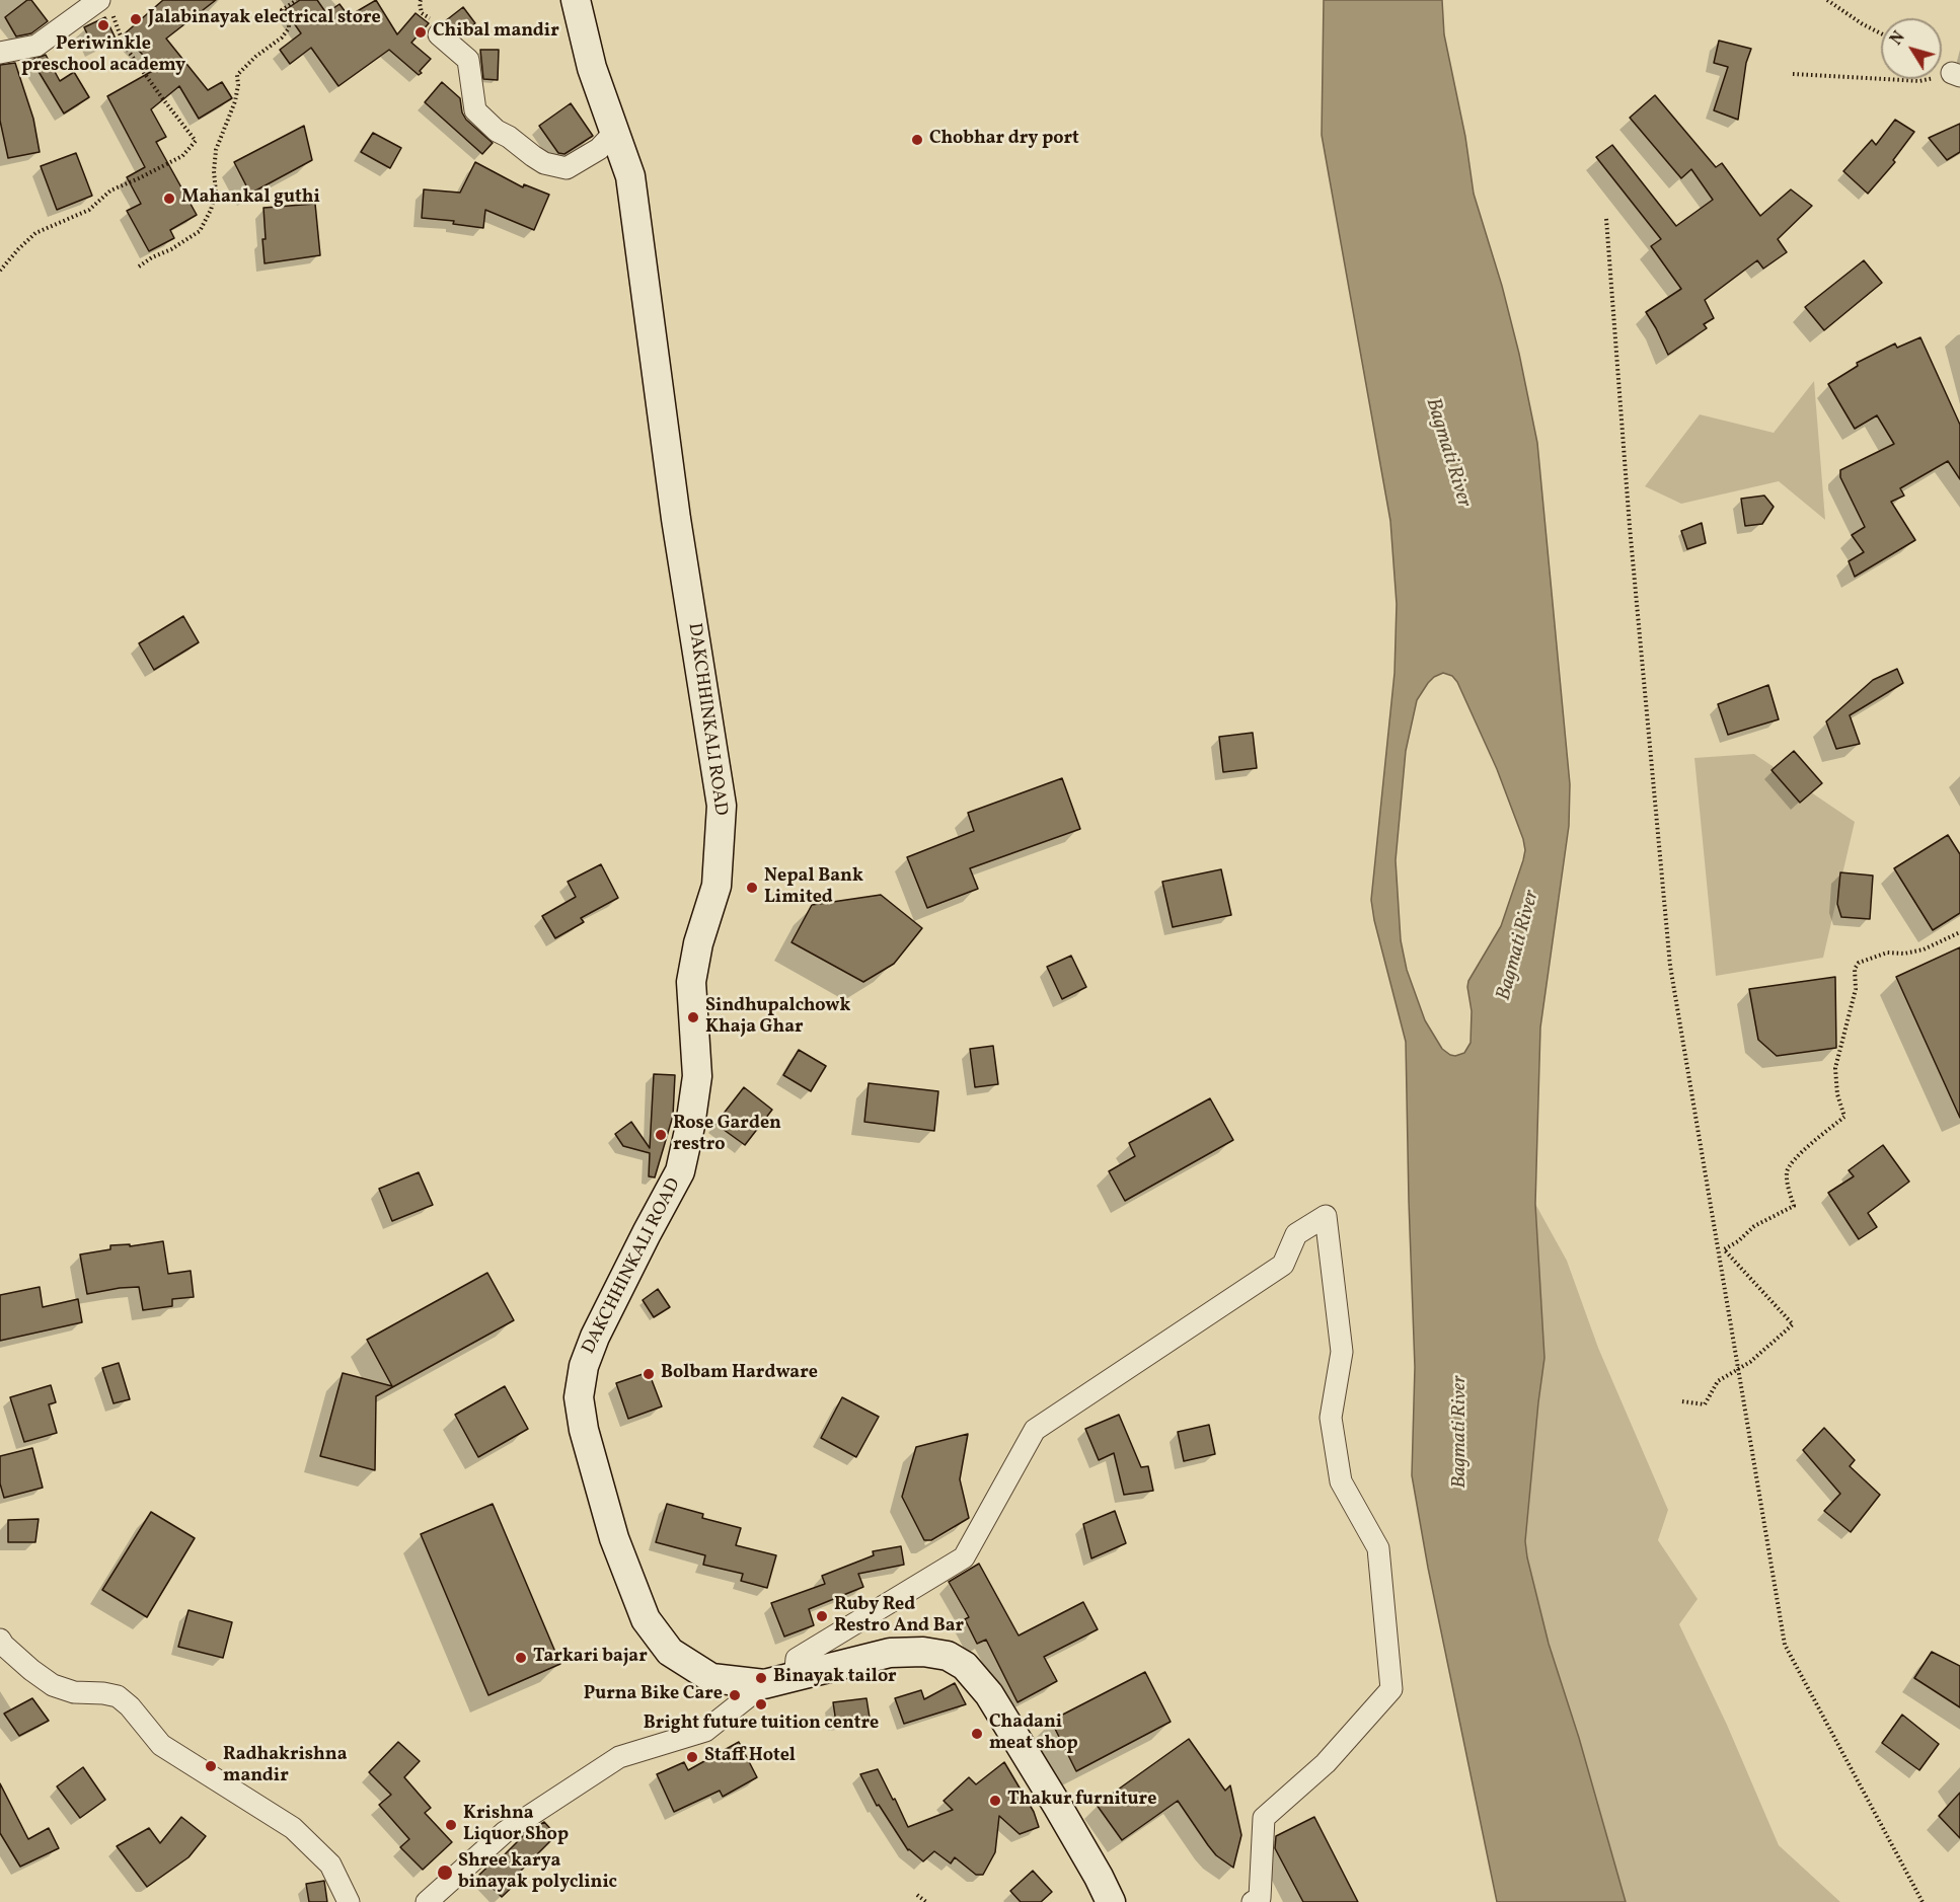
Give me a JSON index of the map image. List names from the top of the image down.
{
  "streets": {
    "main road": ["DAKCHHINKALI ROAD"]
  },
  "water": ["Bagmati River"],
  "places": [
    "Jalabinayak electrical store",
    "Periwinkle preschool academy",
    "Chibal mandir",
    "Chobhar dry port",
    "Mahankal guthi",
    "Nepal Bank Limited",
    "Sindhupalchowk Khaja Ghar",
    "Rose Garden restro",
    "Bolbam Hardware",
    "Ruby Red Restro And Bar",
    "Tarkari bajar",
    "Binayak tailor",
    "Purna Bike Care",
    "Bright future tuition centre",
    "Chadani meat shop",
    "Staff Hotel",
    "Radhakrishna mandir",
    "Thakur furniture",
    "Krishna Liquor Shop",
    "Shree karya binayak polyclinic"
  ],
  "north": "top left"
}
